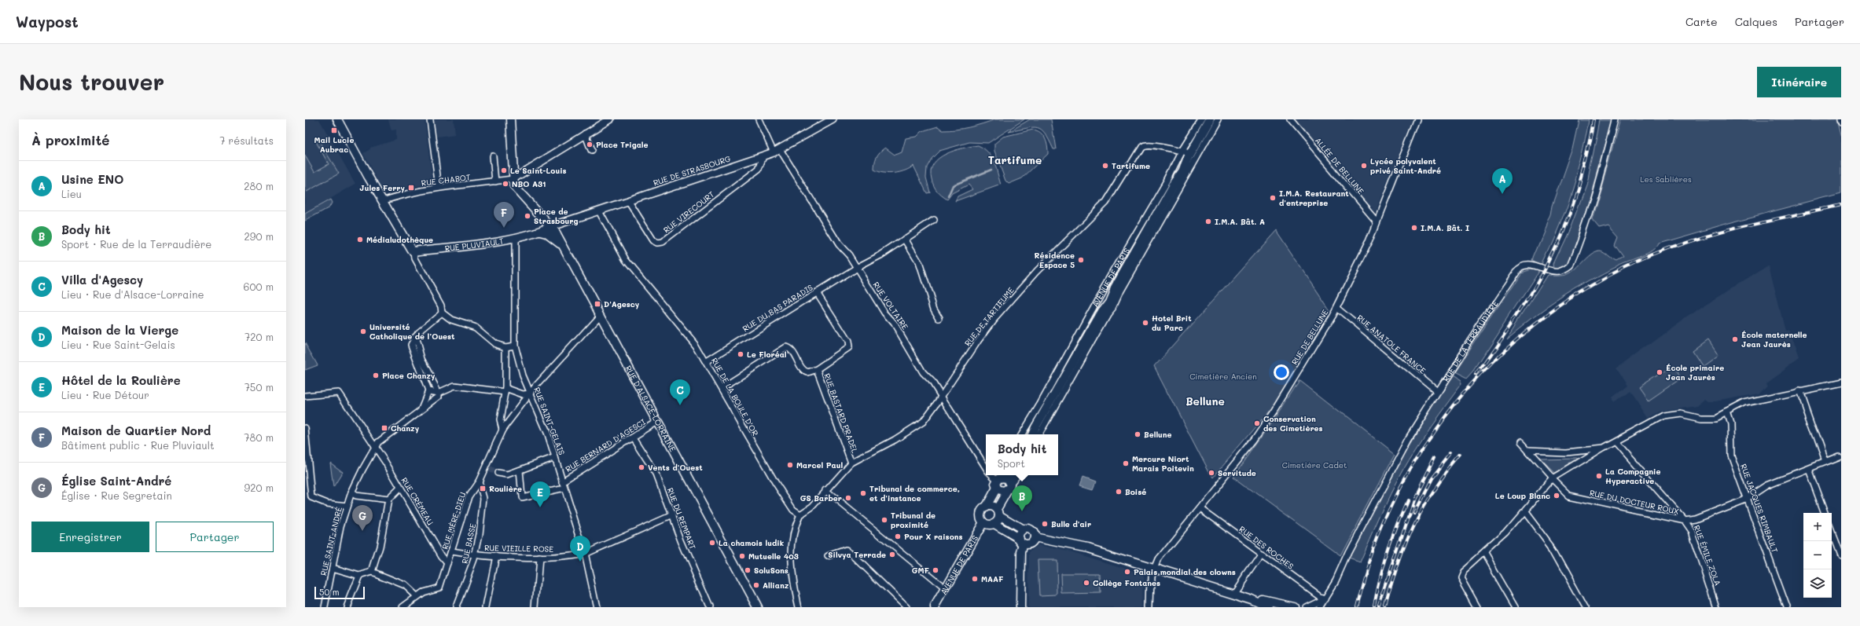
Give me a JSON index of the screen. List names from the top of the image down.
{
  "streets": {
    "main road": ["RUE PLUVIAULT", "AVENUE DE PARIS", "RUE D'ALSACE-LORRAINE"],
    "street": [
      "ALLÉE DE BELLUNE",
      "RUE DE STRASBOURG",
      "RUE CHABOT",
      "RUE VIRECOURT",
      "RUE VOLTAIRE",
      "RUE DU BAS PARADIS",
      "RUE DE TARTIFUME",
      "RUE DE BELLUNE",
      "RUE DE LA TERRAUDIÈRE",
      "RUE ANATOLE FRANCE",
      "RUE DE LA BOULE D'OR",
      "RUE BASTARD PRADEL",
      "RUE SAINT-GELAIS",
      "RUE BERNARD D'AGESCI",
      "RUE CRÉMEAU",
      "RUE DU DOCTEUR ROUX",
      "RUE JACQUES RIMBAULT",
      "RUE DU REMPART",
      "RUE MÈRE-DIEU",
      "RUE SAINT-ANDRÉ",
      "RUE BASSE",
      "RUE DES ROCHES",
      "RUE VIEILLE ROSE",
      "RUE ÉMILE ZOLA"
    ]
  },
  "crossings": [
    ["ALLÉE DE BELLUNE", "RUE DE BELLUNE"],
    ["RUE DE STRASBOURG", "RUE VIRECOURT"],
    ["RUE DE STRASBOURG", "RUE VOLTAIRE"],
    ["RUE DE STRASBOURG", "RUE DE LA BOULE D'OR"],
    ["RUE PLUVIAULT", "RUE SAINT-GELAIS"],
    ["AVENUE DE PARIS", "RUE DE TARTIFUME"],
    ["RUE VOLTAIRE", "RUE DU BAS PARADIS"],
    ["RUE VOLTAIRE", "RUE DE TARTIFUME"],
    ["RUE DU BAS PARADIS", "RUE DE LA BOULE D'OR"],
    ["RUE DE TARTIFUME", "RUE DE LA BOULE D'OR"],
    ["RUE DE TARTIFUME", "RUE BASTARD PRADEL"],
    ["RUE DE BELLUNE", "RUE ANATOLE FRANCE"],
    ["RUE DE BELLUNE", "RUE DES ROCHES"],
    ["RUE DE LA TERRAUDIÈRE", "RUE ANATOLE FRANCE"],
    ["RUE DE LA TERRAUDIÈRE", "RUE DES ROCHES"],
    ["RUE D'ALSACE-LORRAINE", "RUE BERNARD D'AGESCI"],
    ["RUE D'ALSACE-LORRAINE", "RUE MÈRE-DIEU"],
    ["RUE SAINT-GELAIS", "RUE BERNARD D'AGESCI"],
    ["RUE SAINT-GELAIS", "RUE MÈRE-DIEU"],
    ["RUE SAINT-GELAIS", "RUE VIEILLE ROSE"],
    ["RUE BERNARD D'AGESCI", "RUE DU REMPART"],
    ["RUE CRÉMEAU", "RUE MÈRE-DIEU"],
    ["RUE CRÉMEAU", "RUE SAINT-ANDRÉ"],
    ["RUE DU DOCTEUR ROUX", "RUE JACQUES RIMBAULT"],
    ["RUE DU DOCTEUR ROUX", "RUE ÉMILE ZOLA"],
    ["RUE DU REMPART", "RUE VIEILLE ROSE"],
    ["RUE MÈRE-DIEU", "RUE BASSE"],
    ["RUE MÈRE-DIEU", "RUE VIEILLE ROSE"],
    ["RUE BASSE", "RUE VIEILLE ROSE"]
  ],
  "districts": ["Tartifume", "Bellune"],
  "parks": ["Les Sablières", "Cimetière Ancien", "Cimetière Cadet"],
  "places": {
    "transit": [
      "Mail Lucie Aubrac",
      "Jules Ferry",
      "D'Agescy",
      "Chanzy",
      "Roulière"
    ],
    "other": [
      "Place Trigale",
      "Tartifume",
      "Lycée polyvalent privé Saint-André",
      "Le Saint-Louis",
      "NBO A31",
      "I.M.A. Restaurant d'entreprise",
      "Place de Strasbourg",
      "I.M.A. Bât. A",
      "I.M.A. Bât. I",
      "Médialudothèque",
      "Résidence Espace 5",
      "Hotel Brit du Parc",
      "Université Catholique de l’Ouest",
      "École maternelle Jean Jaurès",
      "Le Floréal",
      "École primaire Jean Jaurès",
      "Place Chanzy",
      "Conservation des Cimetières",
      "Bellune",
      "Mercure Niort Marais Poitevin",
      "Marcel Paul",
      "Vents d'Ouest",
      "Servitude",
      "La Compagnie Hyperactive",
      "Boisé",
      "Tribunal de commerce, et d'instance",
      "Le Loup Blanc",
      "GS Barber",
      "Tribunal de proximité",
      "Bulle d'air",
      "Pour X raisons",
      "La chamois ludik",
      "Silvya Terrade",
      "Mutuelle 403",
      "SoluSons",
      "GMF",
      "Palais mondial des clowns",
      "MAAF",
      "Collège Fontanes",
      "Allianz"
    ]
  },
  "scale_bar": "50 m",
  "page": {
    "header": "Waypost",
    "nav": ["Carte", "Calques", "Partager"],
    "buttons": [
      "Itinéraire",
      ["Enregistrer", "Partager"]
    ],
    "title": "Nous trouver",
    "heading": ["À proximité", "7 résultats"],
    "list": [
      {
        "mark": "A",
        "name": "Usine ENO",
        "note": "Lieu",
        "value": "280 m"
      },
      {
        "mark": "B",
        "name": "Body hit",
        "note": "Sport · Rue de la Terraudière",
        "value": "290 m"
      },
      {
        "mark": "C",
        "name": "Villa d'Agescy",
        "note": "Lieu · Rue d'Alsace-Lorraine",
        "value": "600 m"
      },
      {
        "mark": "D",
        "name": "Maison de la Vierge",
        "note": "Lieu · Rue Saint-Gelais",
        "value": "720 m"
      },
      {
        "mark": "E",
        "name": "Hôtel de la Roulière",
        "note": "Lieu · Rue Détour",
        "value": "750 m"
      },
      {
        "mark": "F",
        "name": "Maison de Quartier Nord",
        "note": "Bâtiment public · Rue Pluviault",
        "value": "780 m"
      },
      {
        "mark": "G",
        "name": "Église Saint-André",
        "note": "Église · Rue Segretain",
        "value": "920 m"
      }
    ],
    "pins": [
      "A",
      "F",
      "C",
      "E",
      "B",
      "G",
      "D"
    ],
    "popup": ["Body hit", "Sport"],
    "map_buttons": ["+", "−"],
    "scale": "50 m"
  }
}
